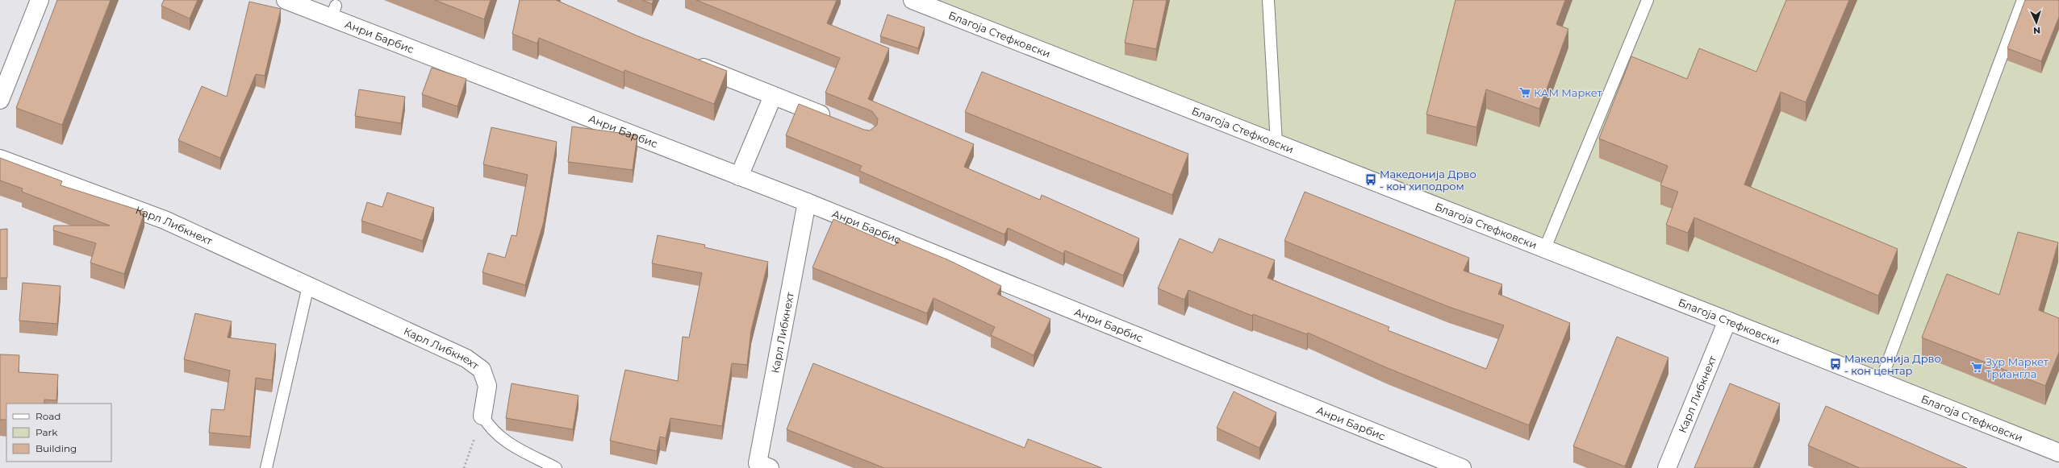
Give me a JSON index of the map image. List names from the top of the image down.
{
  "streets": {
    "street": ["Благоја Стефковски", "Анри Барбис", "Карл Либкнехт"]
  },
  "crossings": [
    ["Благоја Стефковски", "Карл Либкнехт"],
    ["Анри Барбис", "Карл Либкнехт"]
  ],
  "places": {
    "supermarket": ["КАМ Маркет", "Зур Маркет Триангла"],
    "bus stop": ["Македонија Дрво - кон хиподром", "Македонија Дрво - кон центар"]
  },
  "legend": ["Road", "Park", "Building"],
  "north": "bottom"
}
